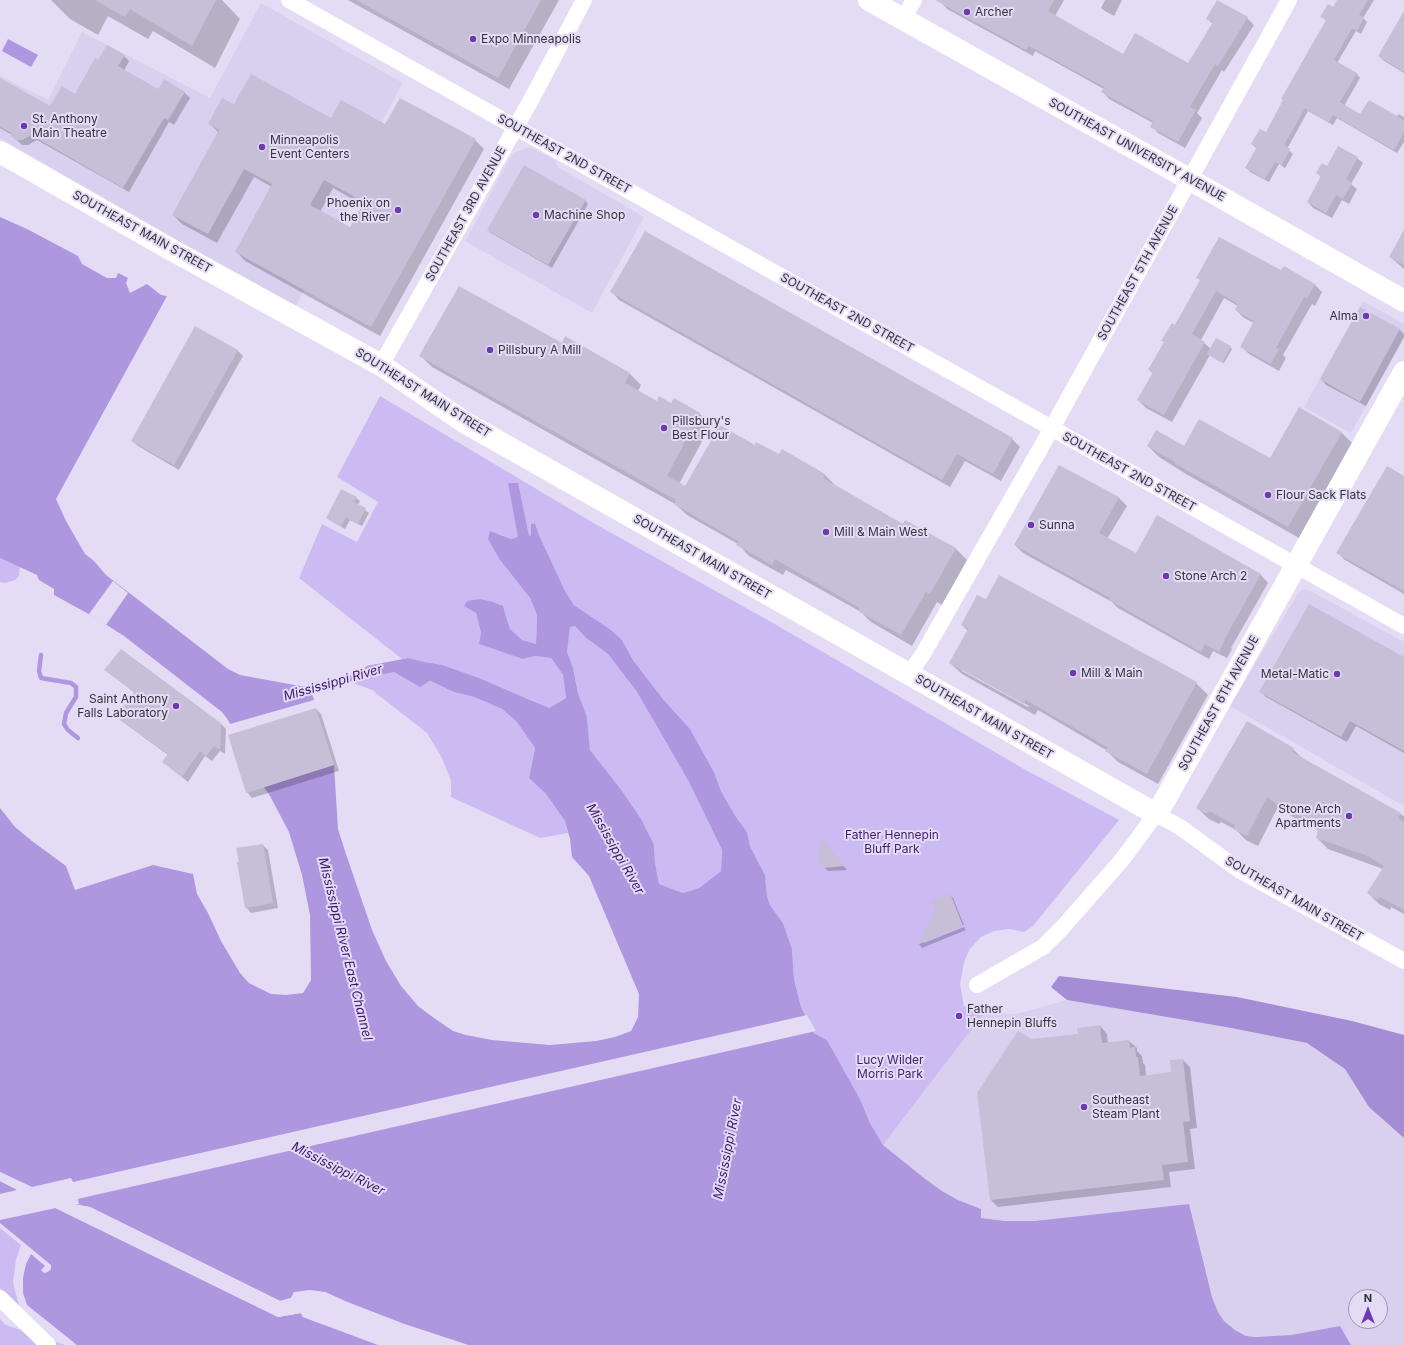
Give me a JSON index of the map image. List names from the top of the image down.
{
  "streets": {
    "street": [
      "SOUTHEAST UNIVERSITY AVENUE",
      "SOUTHEAST 2ND STREET",
      "SOUTHEAST 3RD AVENUE",
      "SOUTHEAST MAIN STREET",
      "SOUTHEAST 5TH AVENUE",
      "SOUTHEAST 6TH AVENUE"
    ]
  },
  "crossings": [
    ["SOUTHEAST UNIVERSITY AVENUE", "SOUTHEAST 5TH AVENUE"],
    ["SOUTHEAST 2ND STREET", "SOUTHEAST 3RD AVENUE"],
    ["SOUTHEAST 2ND STREET", "SOUTHEAST 5TH AVENUE"],
    ["SOUTHEAST 2ND STREET", "SOUTHEAST 6TH AVENUE"],
    ["SOUTHEAST 3RD AVENUE", "SOUTHEAST MAIN STREET"],
    ["SOUTHEAST MAIN STREET", "SOUTHEAST 5TH AVENUE"],
    ["SOUTHEAST MAIN STREET", "SOUTHEAST 6TH AVENUE"]
  ],
  "water": ["Mississippi River", "Mississippi River East Channel"],
  "parks": ["Father Hennepin Bluff Park", "Lucy Wilder Morris Park"],
  "places": [
    "Archer",
    "Expo Minneapolis",
    "St. Anthony Main Theatre",
    "Minneapolis Event Centers",
    "Phoenix on the River",
    "Machine Shop",
    "Alma",
    "Pillsbury A Mill",
    "Pillsbury's Best Flour",
    "Flour Sack Flats",
    "Sunna",
    "Mill & Main West",
    "Stone Arch 2",
    "Mill & Main",
    "Metal-Matic",
    "Saint Anthony Falls Laboratory",
    "Stone Arch Apartments",
    "Father Hennepin Bluffs",
    "Southeast Steam Plant"
  ],
  "north": "top"
}
